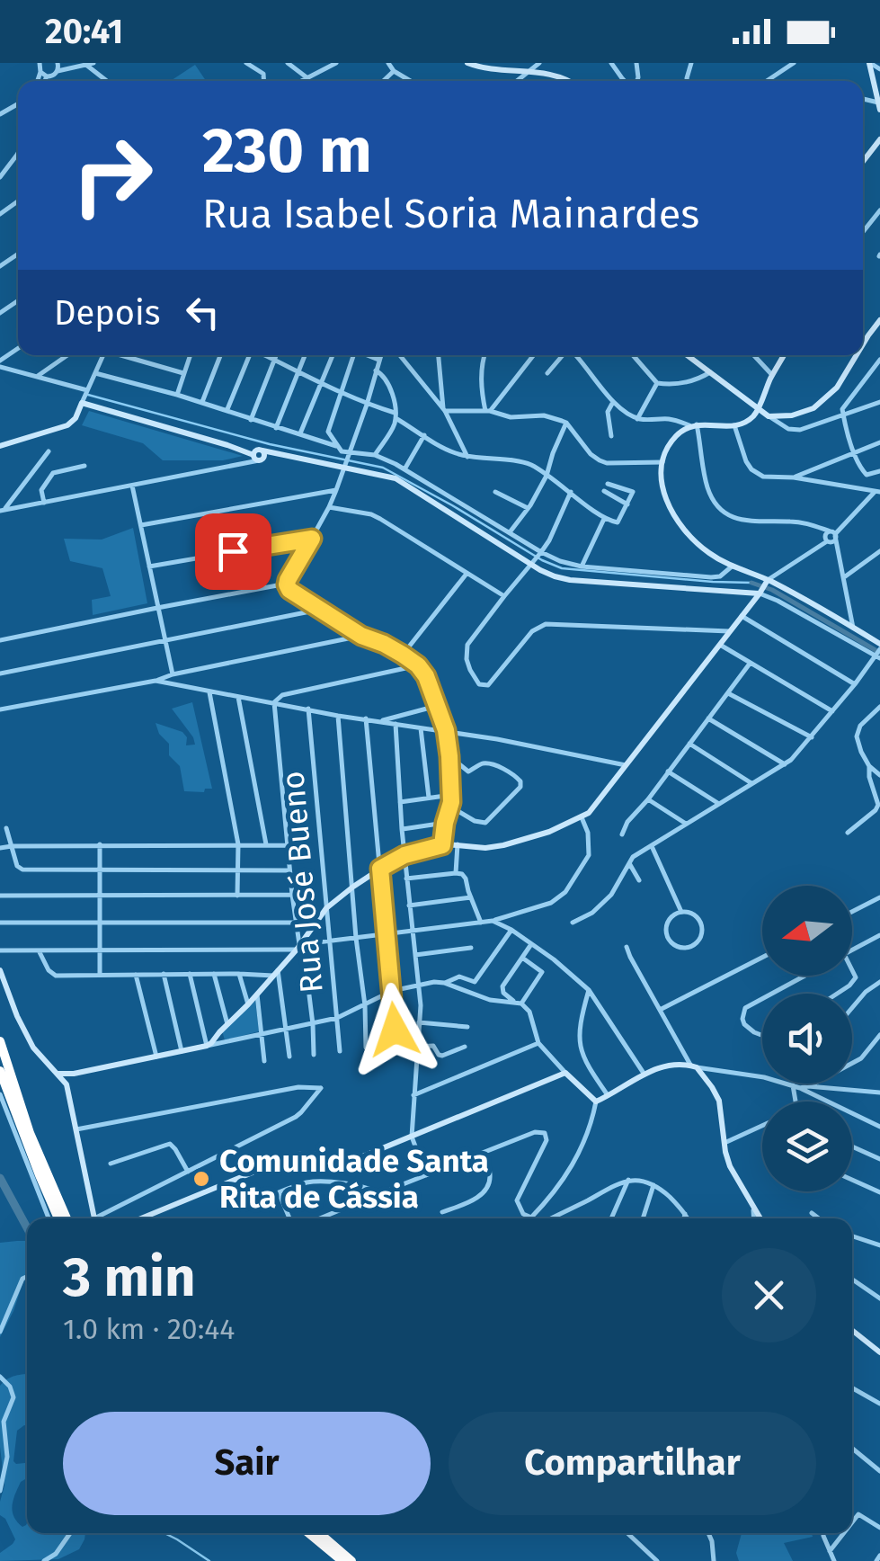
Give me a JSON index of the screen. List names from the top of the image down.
{
  "streets": {
    "street": ["Rua José Bueno"]
  },
  "places": ["Comunidade Santa Rita de Cássia"],
  "north": "left",
  "page": {
    "status": "20:41",
    "turn": ["230 m", "Rua Isabel Soria Mainardes"],
    "then": "Depois",
    "heading": ["3 min", "1.0 km · 20:44"],
    "buttons": ["Sair", "Compartilhar"]
  }
}
